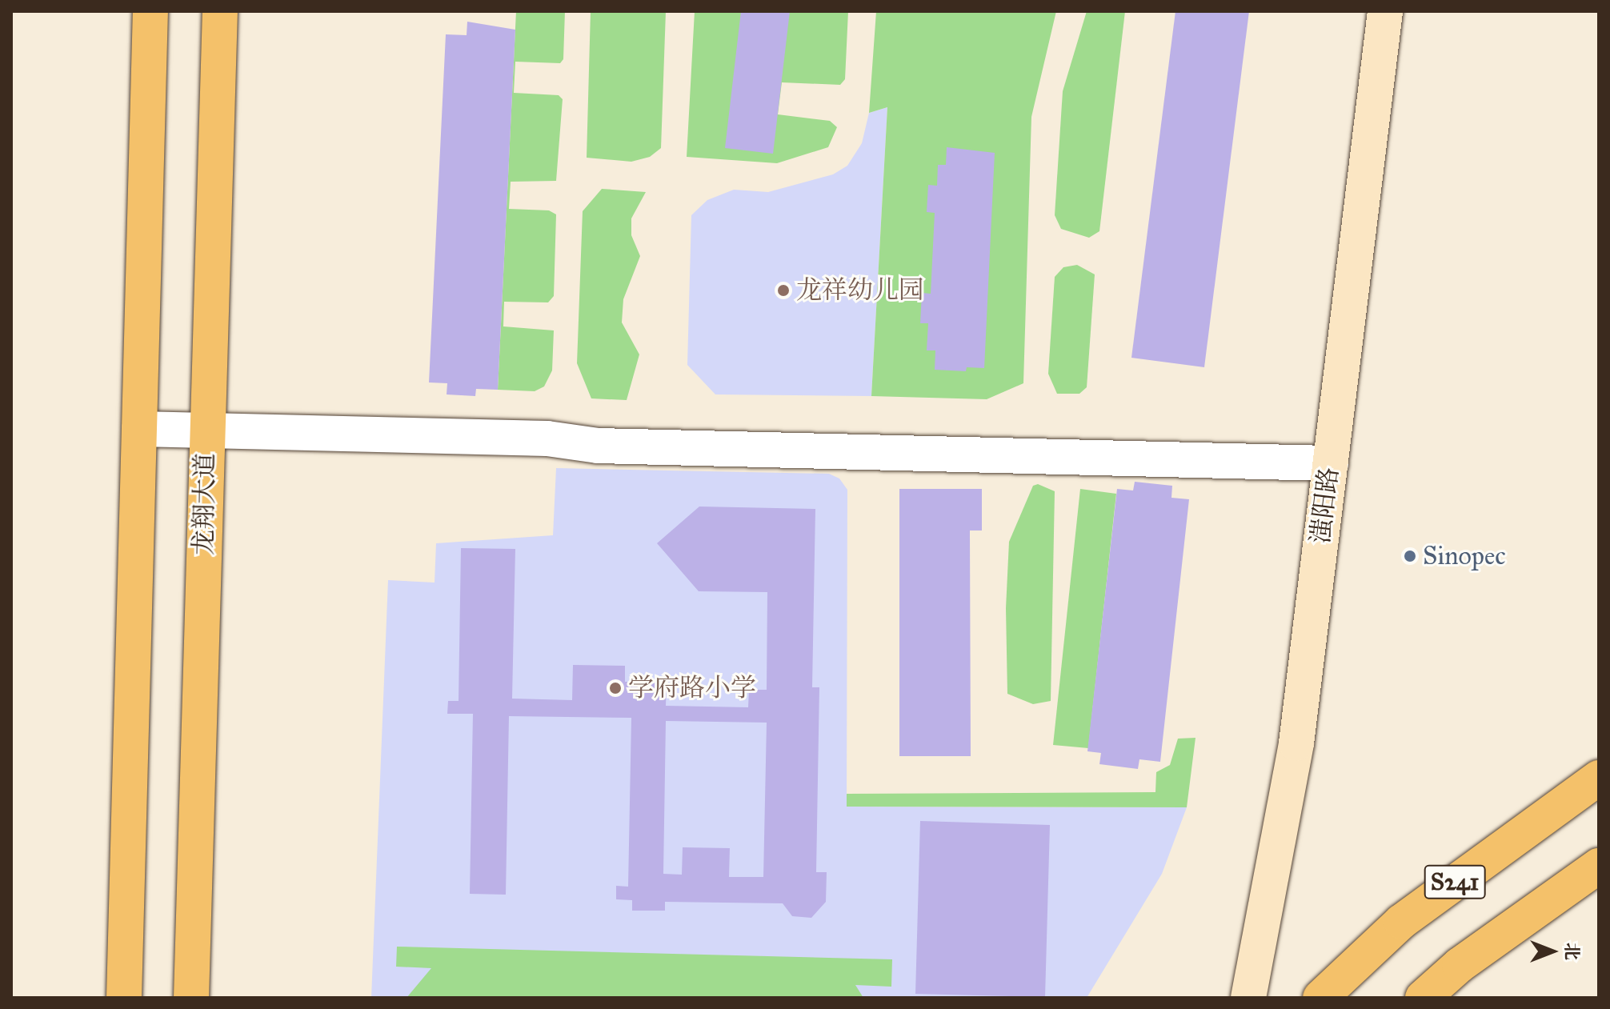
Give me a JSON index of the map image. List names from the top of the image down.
{
  "streets": {
    "main road": ["龙翔大道", "滍阳路", "S241"]
  },
  "places": ["龙祥幼儿园", "Sinopec", "学府路小学"],
  "north": "right"
}
